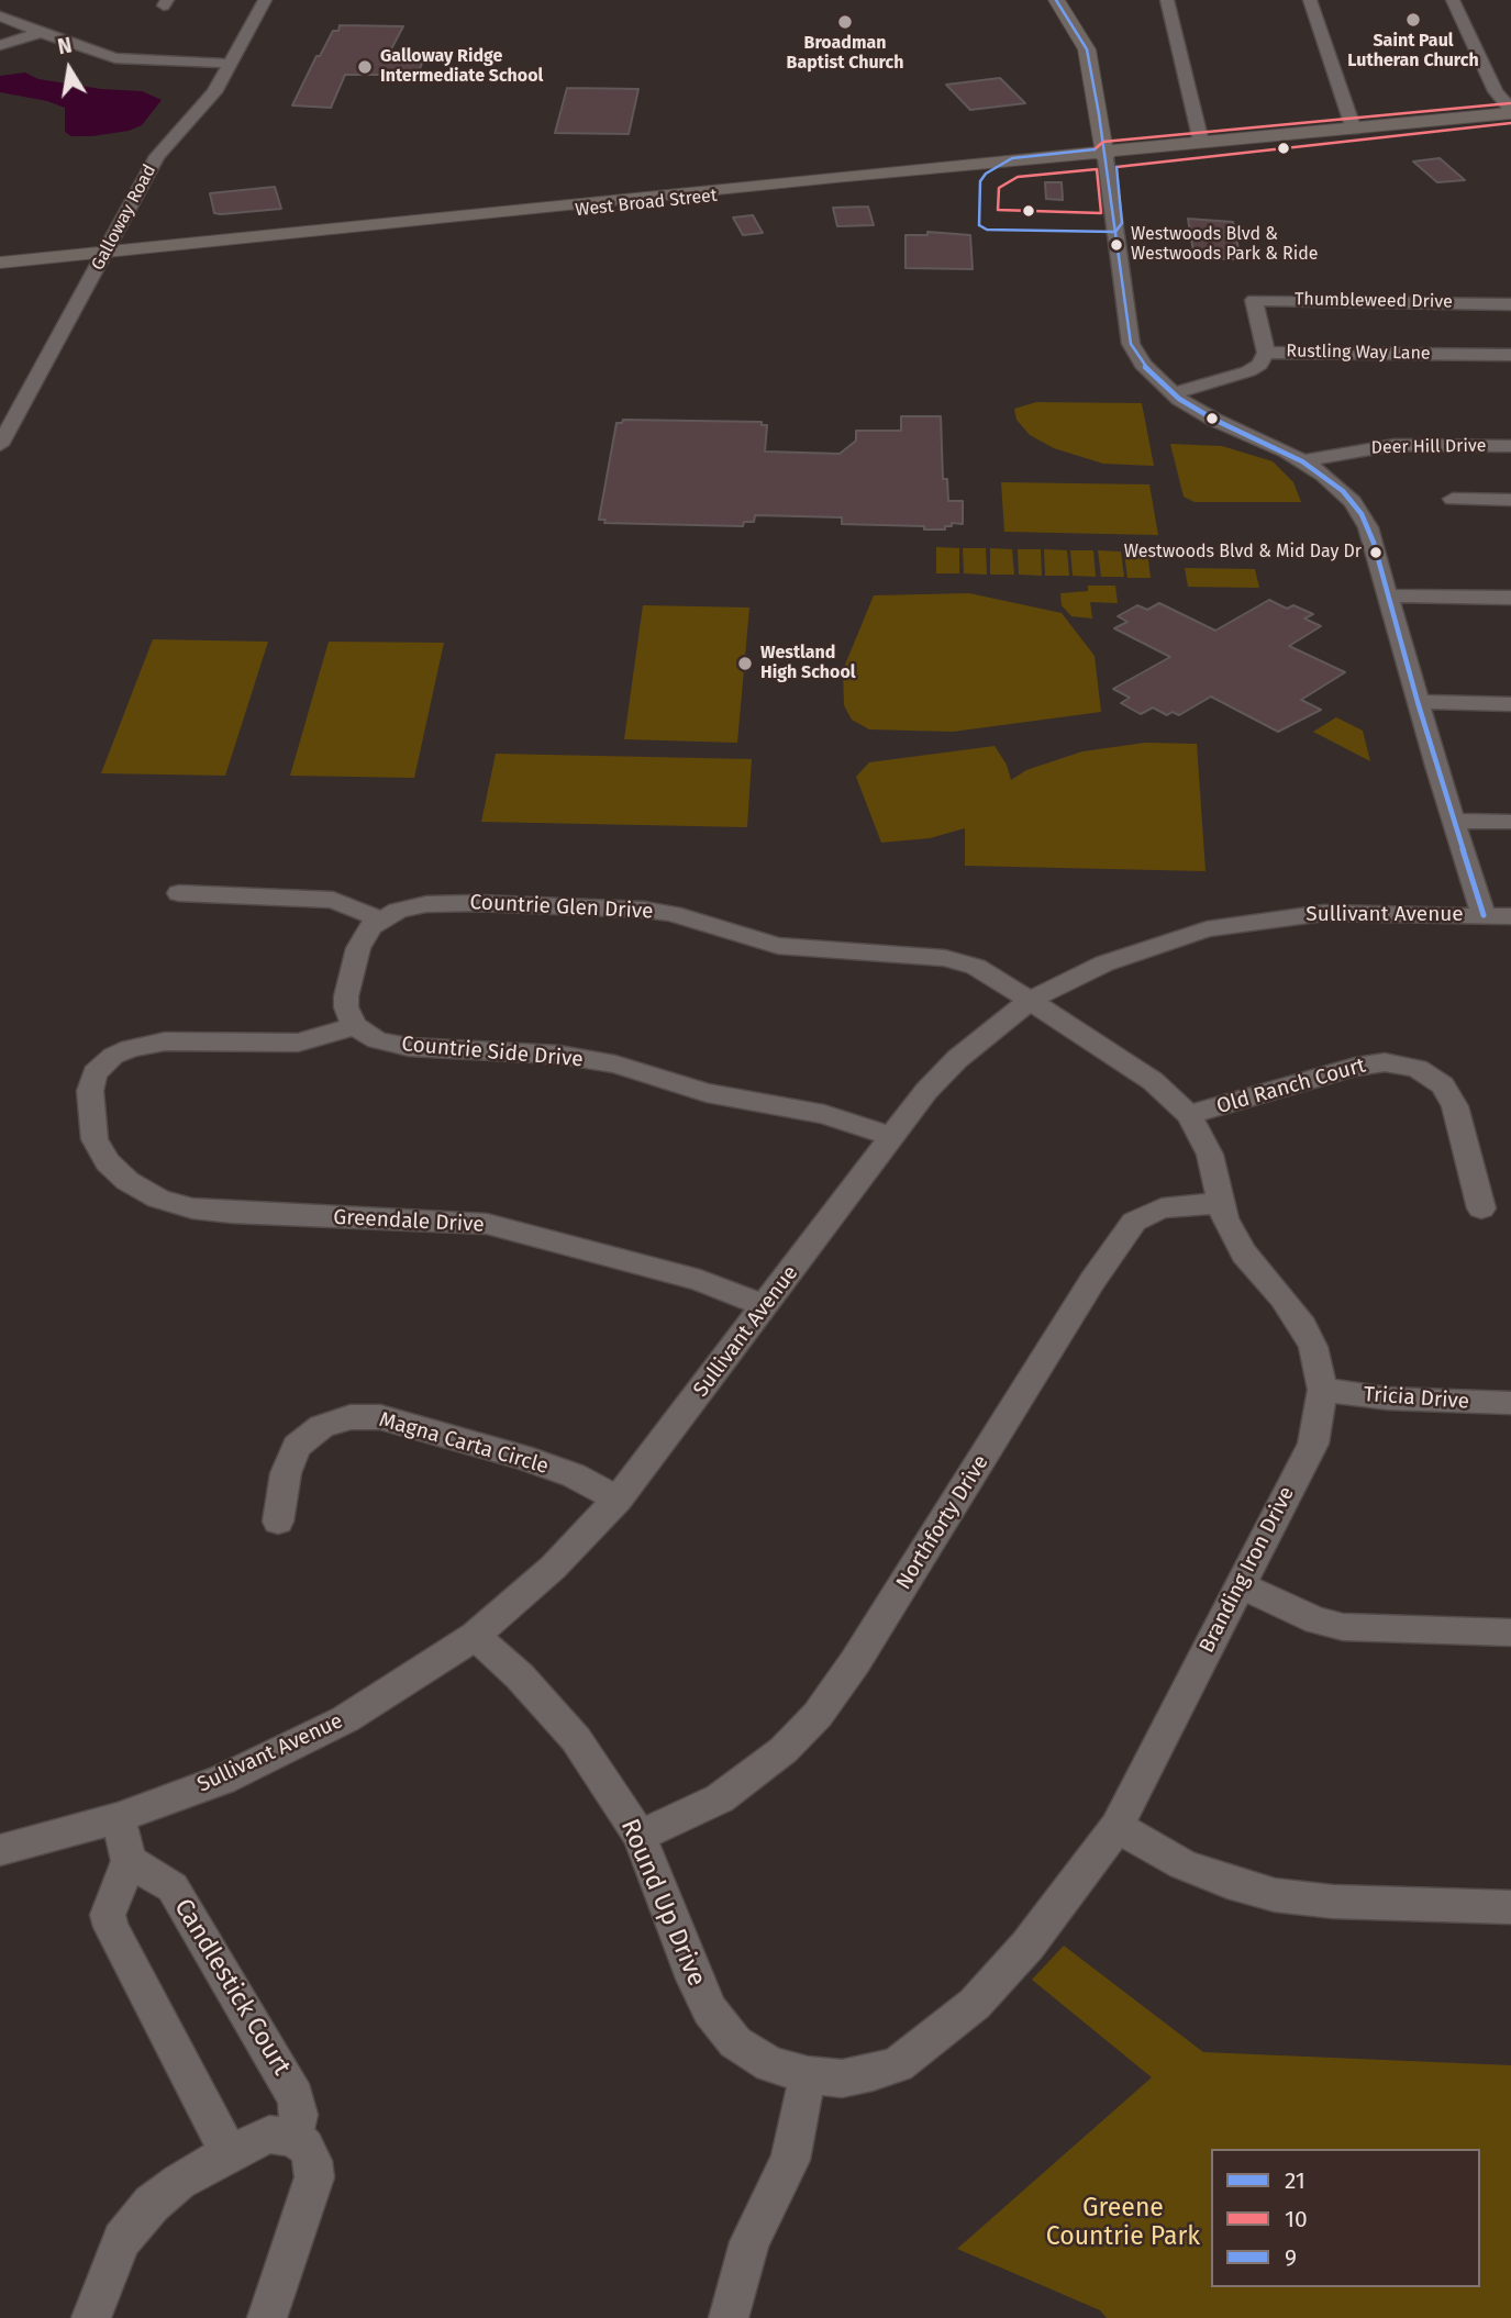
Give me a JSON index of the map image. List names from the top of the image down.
{
  "streets": {
    "main road": ["West Broad Street"],
    "street": [
      "Galloway Road",
      "Thumbleweed Drive",
      "Rustling Way Lane",
      "Deer Hill Drive",
      "Countrie Glen Drive",
      "Sullivant Avenue",
      "Countrie Side Drive",
      "Old Ranch Court",
      "Greendale Drive",
      "Tricia Drive",
      "Magna Carta Circle",
      "Northforty Drive",
      "Branding Iron Drive",
      "Round Up Drive",
      "Candlestick Court"
    ]
  },
  "crossings": [
    ["West Broad Street", "Galloway Road"],
    ["Thumbleweed Drive", "Rustling Way Lane"],
    ["Countrie Glen Drive", "Sullivant Avenue"],
    ["Countrie Glen Drive", "Branding Iron Drive"],
    ["Sullivant Avenue", "Countrie Side Drive"],
    ["Sullivant Avenue", "Greendale Drive"],
    ["Sullivant Avenue", "Magna Carta Circle"],
    ["Sullivant Avenue", "Branding Iron Drive"],
    ["Sullivant Avenue", "Round Up Drive"],
    ["Countrie Side Drive", "Greendale Drive"],
    ["Old Ranch Court", "Branding Iron Drive"],
    ["Tricia Drive", "Branding Iron Drive"],
    ["Northforty Drive", "Branding Iron Drive"],
    ["Northforty Drive", "Round Up Drive"],
    ["Branding Iron Drive", "Round Up Drive"]
  ],
  "parks": ["Greene Countrie Park"],
  "places": [
    "Saint Paul Lutheran Church",
    "Broadman Baptist Church",
    "Galloway Ridge Intermediate School",
    "Westwoods Blvd & Westwoods Park & Ride",
    "Westwoods Blvd & Mid Day Dr",
    "Westland High School"
  ],
  "lines": ["transit line 21", "transit line 10", "transit line 9"],
  "legend": ["21", "10", "9"],
  "north": "top"
}
